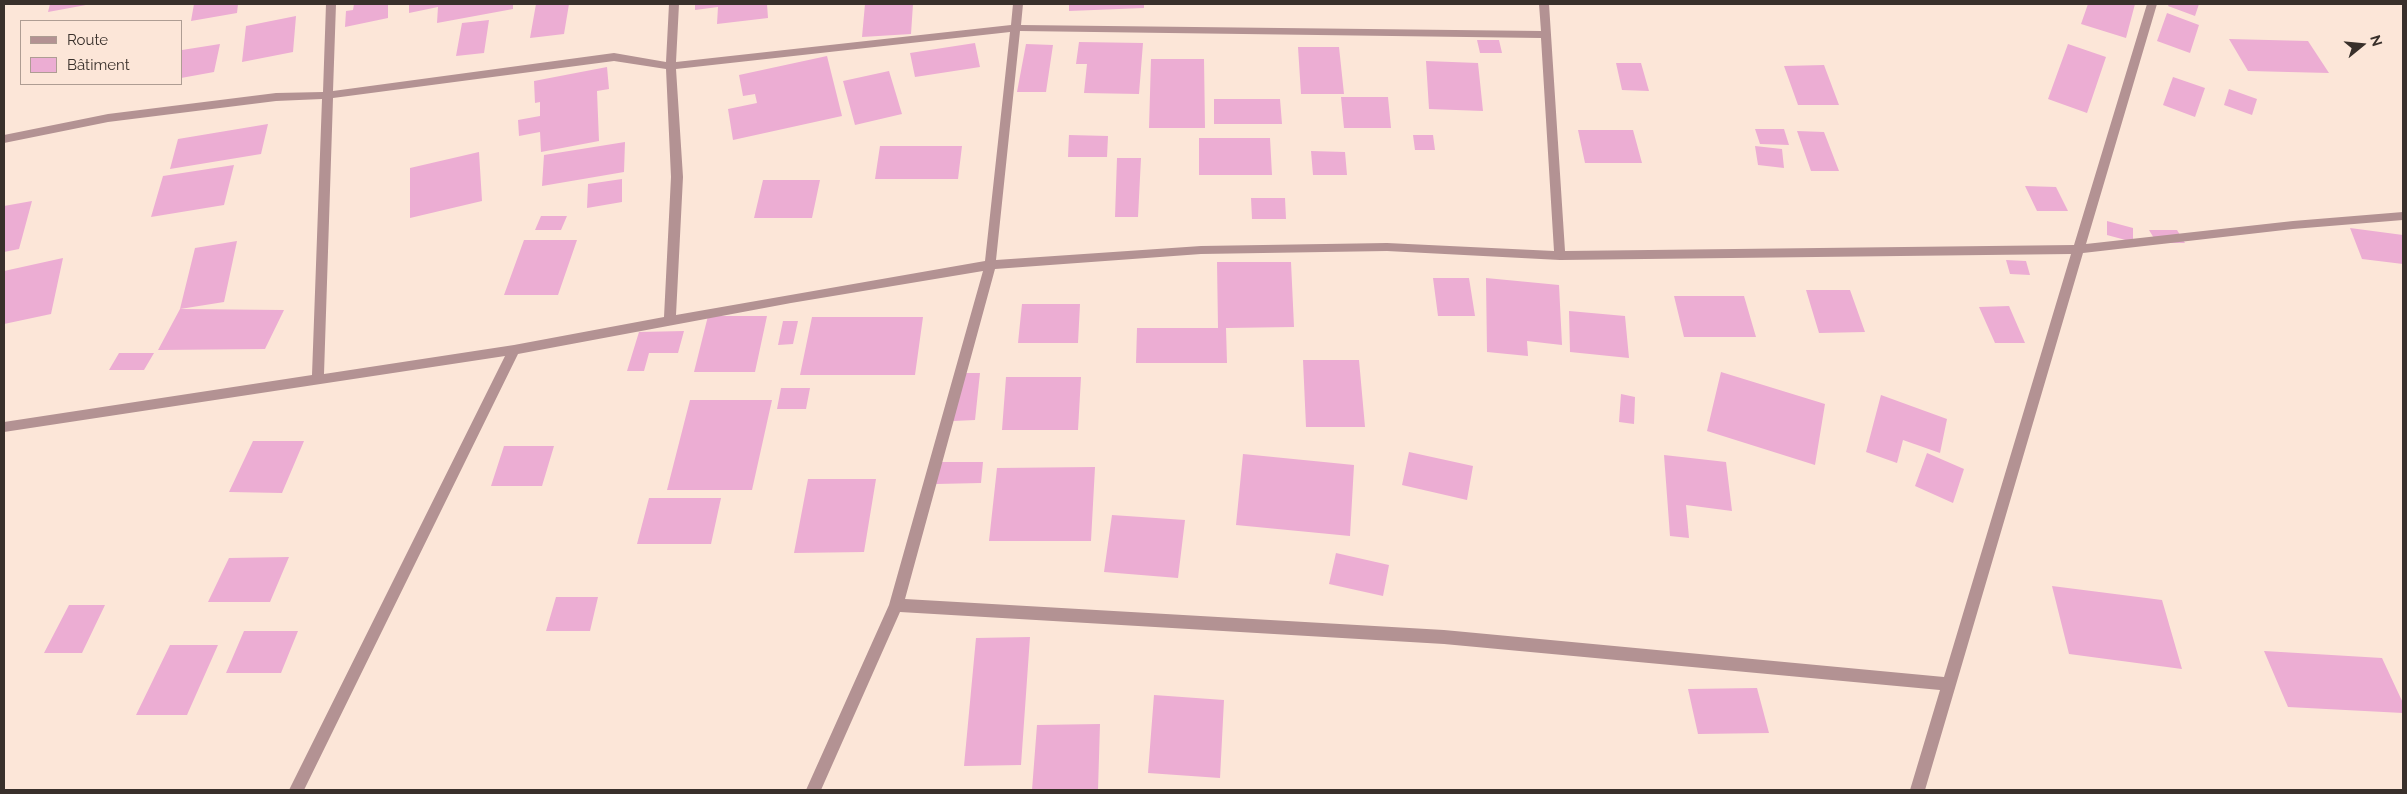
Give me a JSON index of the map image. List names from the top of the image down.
{
  "legend": ["Route", "Bâtiment"],
  "north": "right"
}
